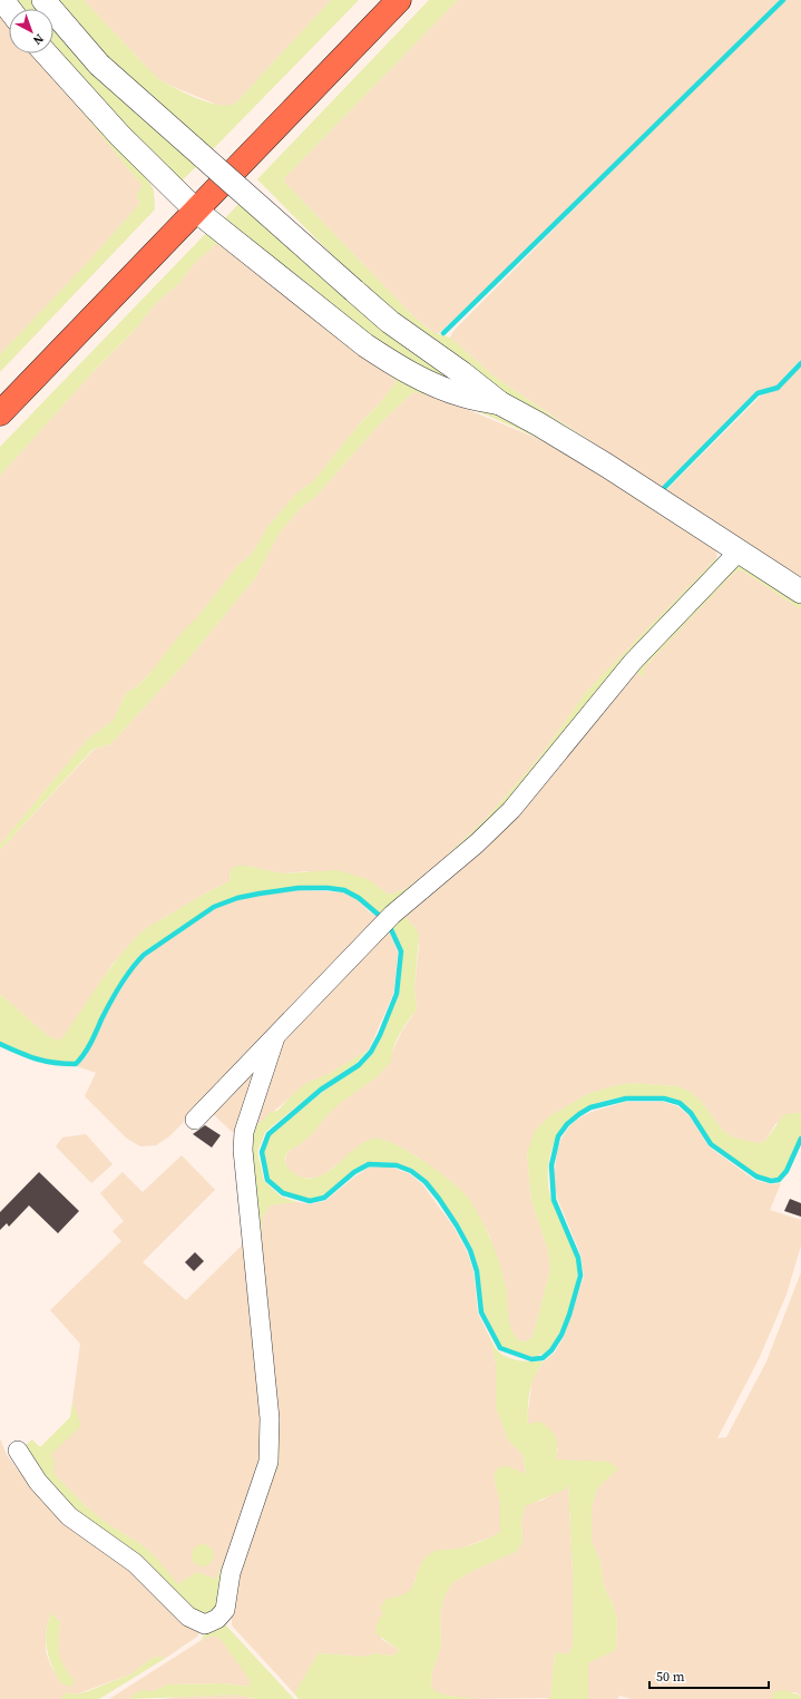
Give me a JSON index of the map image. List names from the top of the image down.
{
  "scale_bar": "50 m",
  "north": "bottom right"
}
